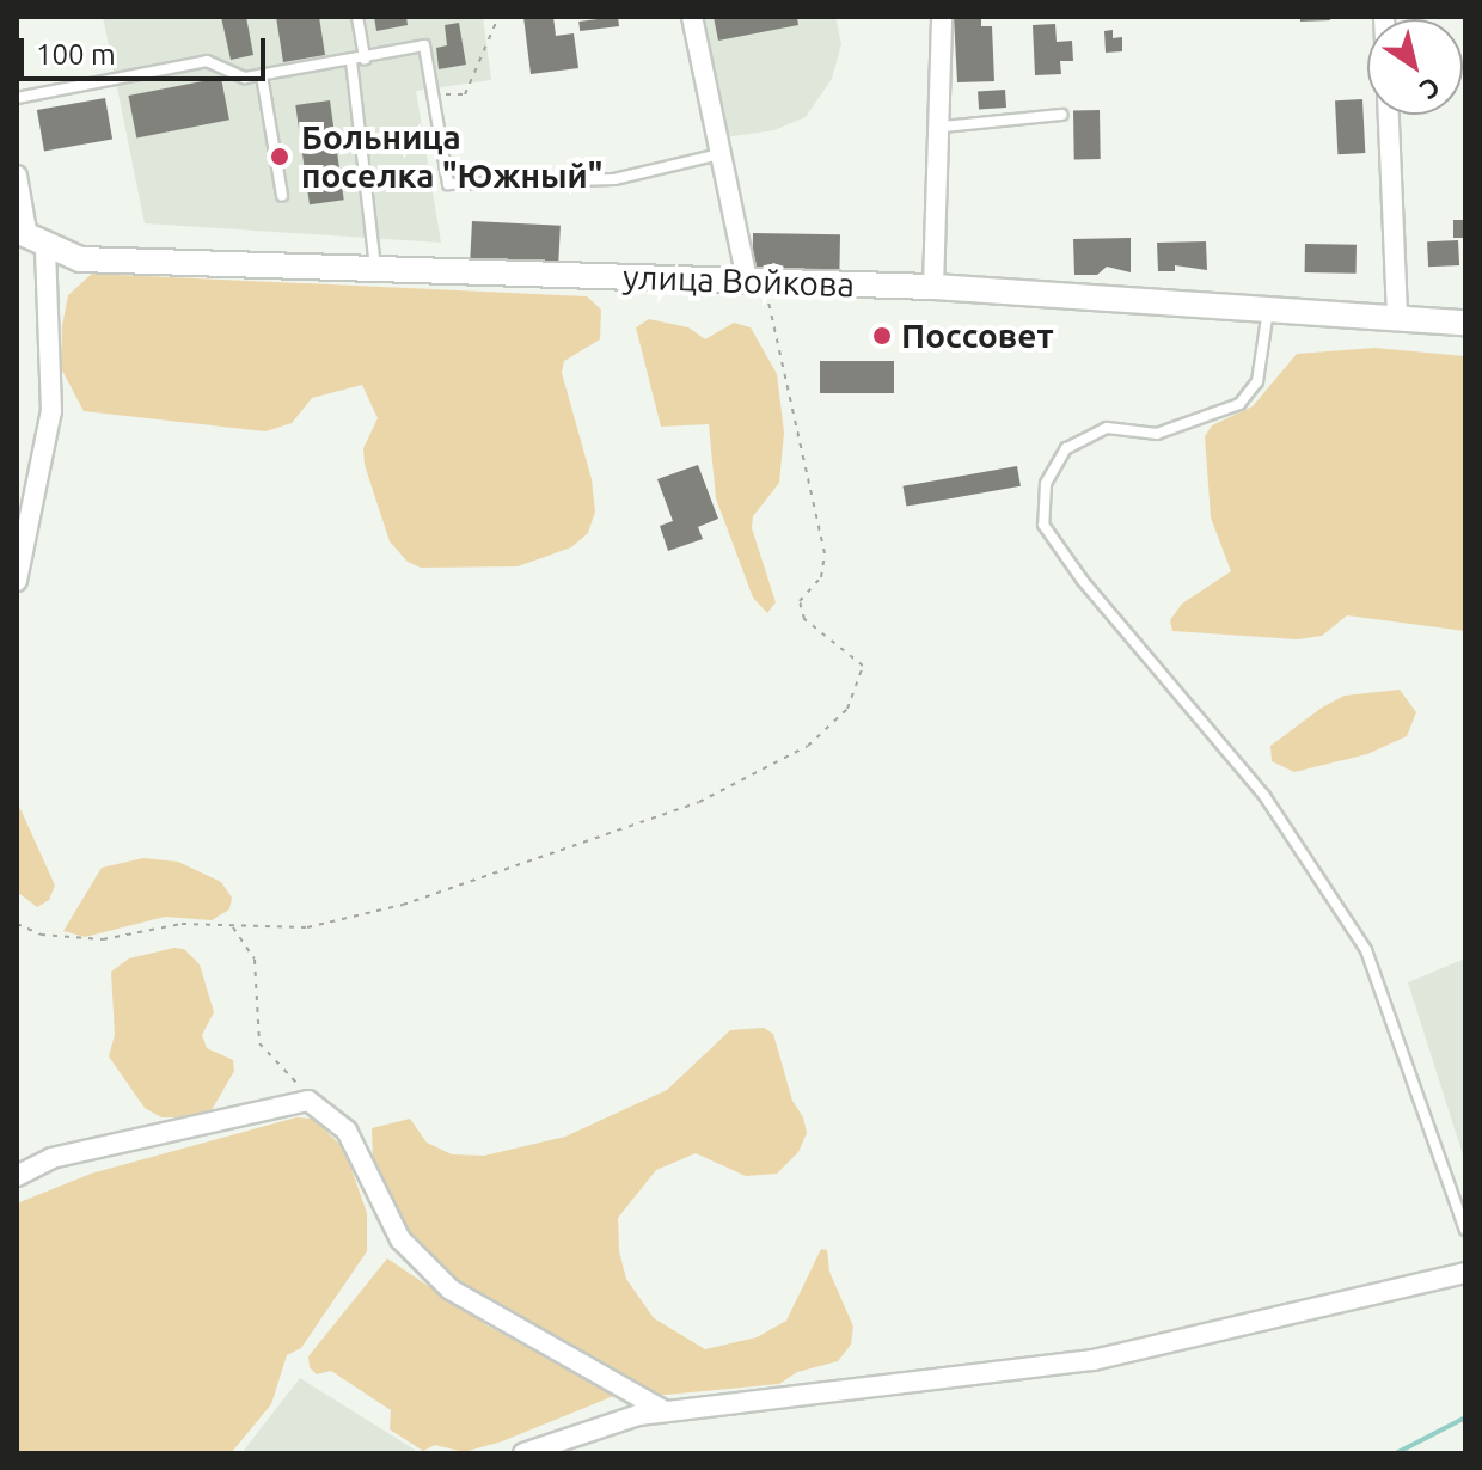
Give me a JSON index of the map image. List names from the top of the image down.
{
  "streets": {
    "street": ["улица Войкова"]
  },
  "places": ["Больница поселка \"Южный\"", "Поссовет"],
  "scale_bar": "100 m",
  "north": "bottom right"
}
